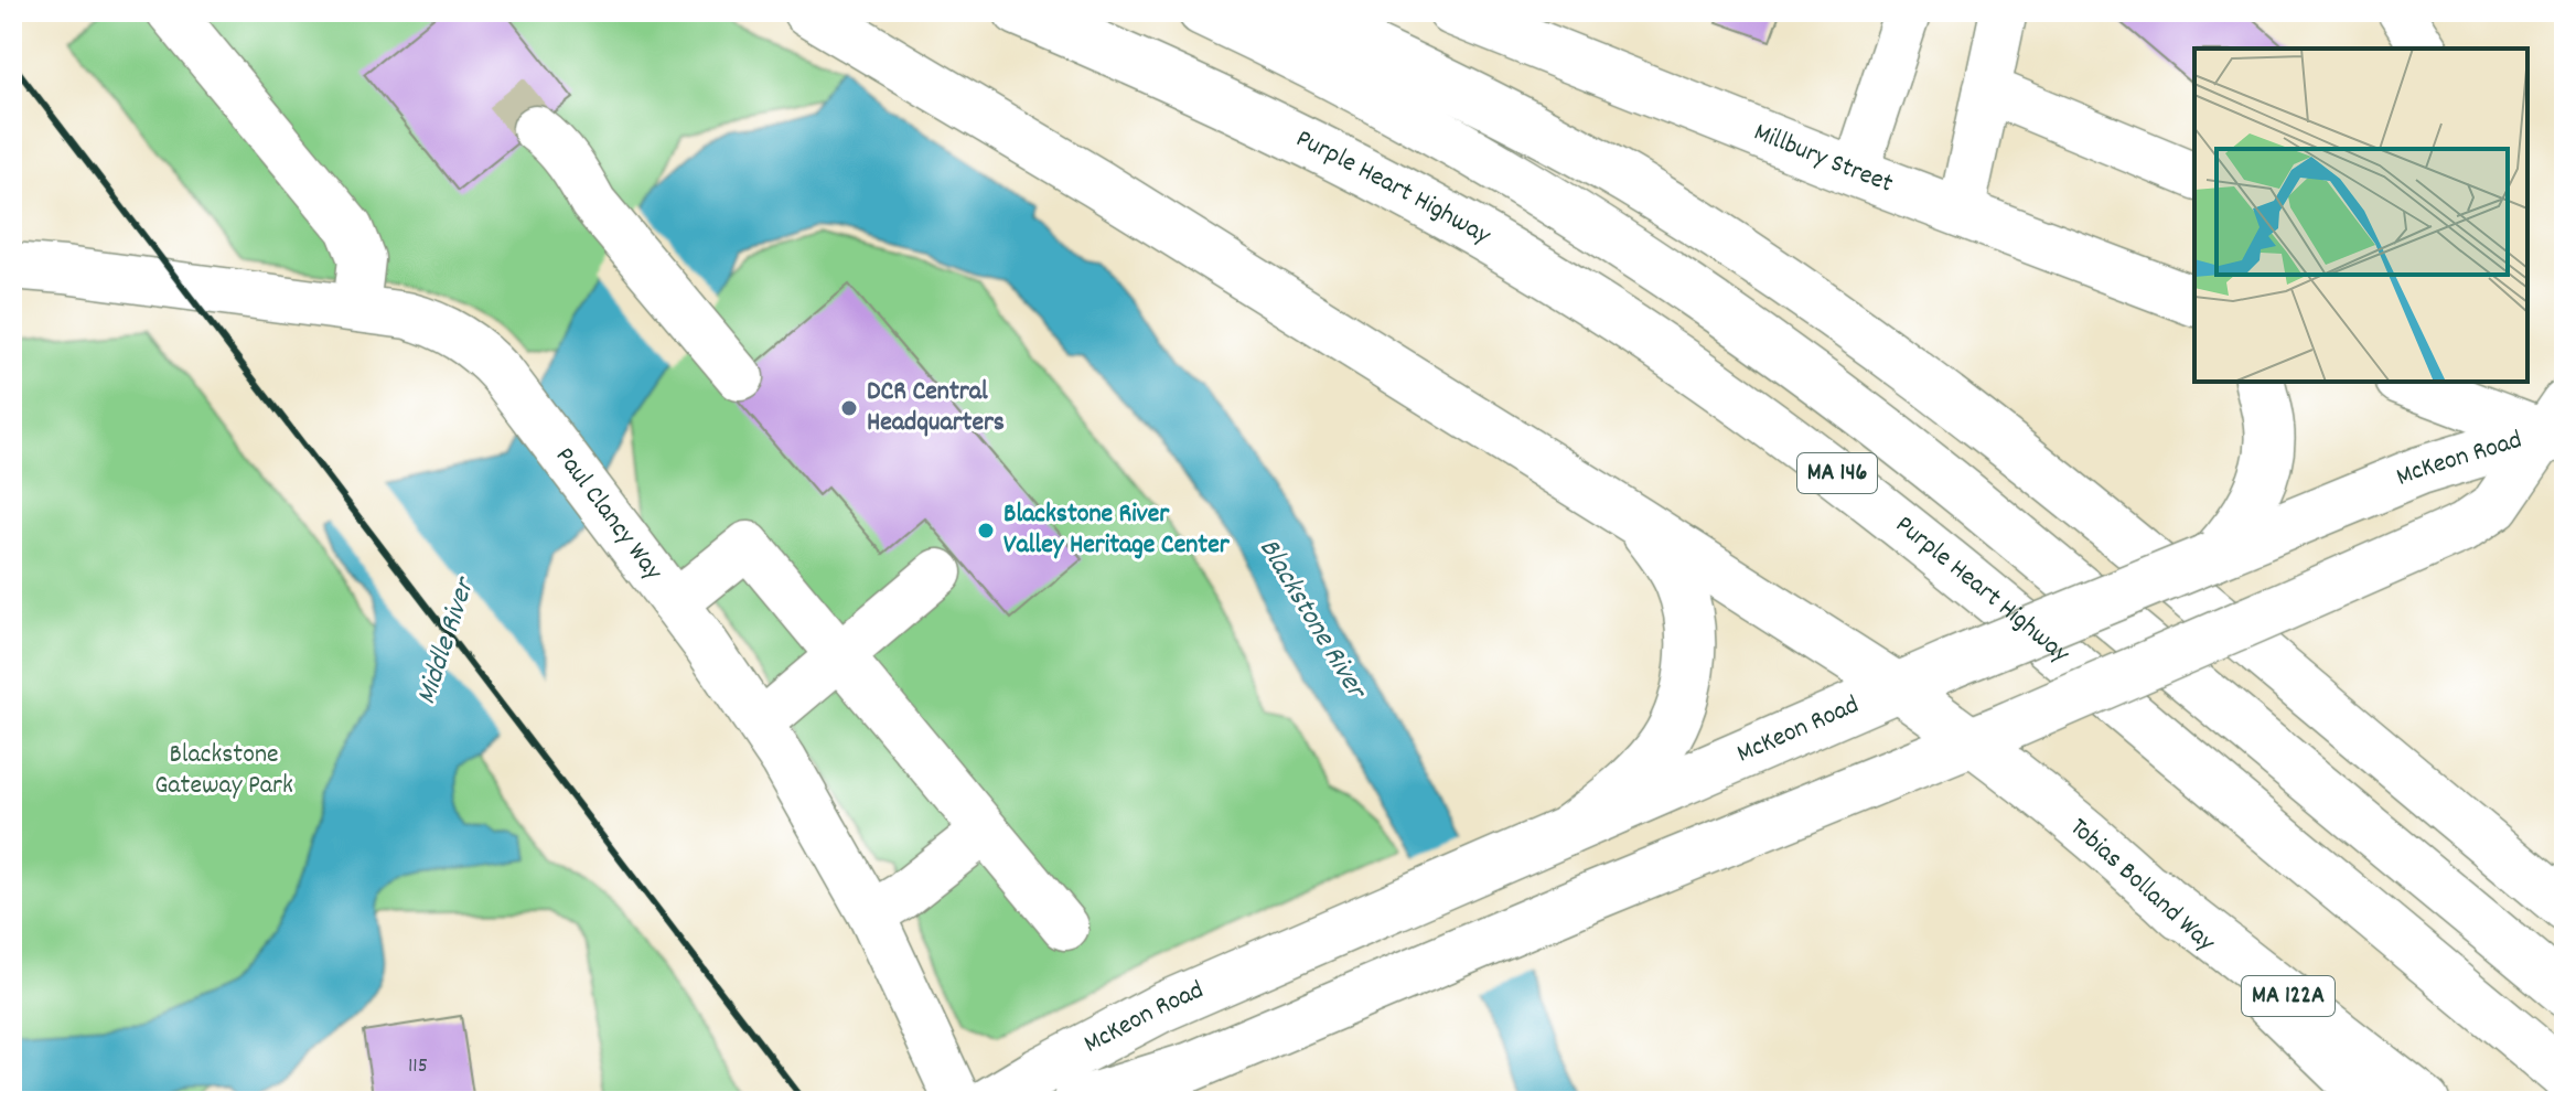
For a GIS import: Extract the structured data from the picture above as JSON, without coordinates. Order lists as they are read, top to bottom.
{
  "streets": {
    "main road": [
      "Millbury Street",
      "Purple Heart Highway",
      "McKeon Road",
      "MA 146",
      "MA 122A"
    ],
    "street": ["Paul Clancy Way", "Tobias Bolland Way"]
  },
  "crossings": [
    ["McKeon Road", "Tobias Bolland Way"],
    ["Tobias Bolland Way", "MA 122A"]
  ],
  "water": ["Blackstone River", "Middle River"],
  "parks": ["Blackstone Gateway Park"],
  "places": ["DCR Central Headquarters", "Blackstone River Valley Heritage Center"],
  "house_numbers": ["115"]
}
